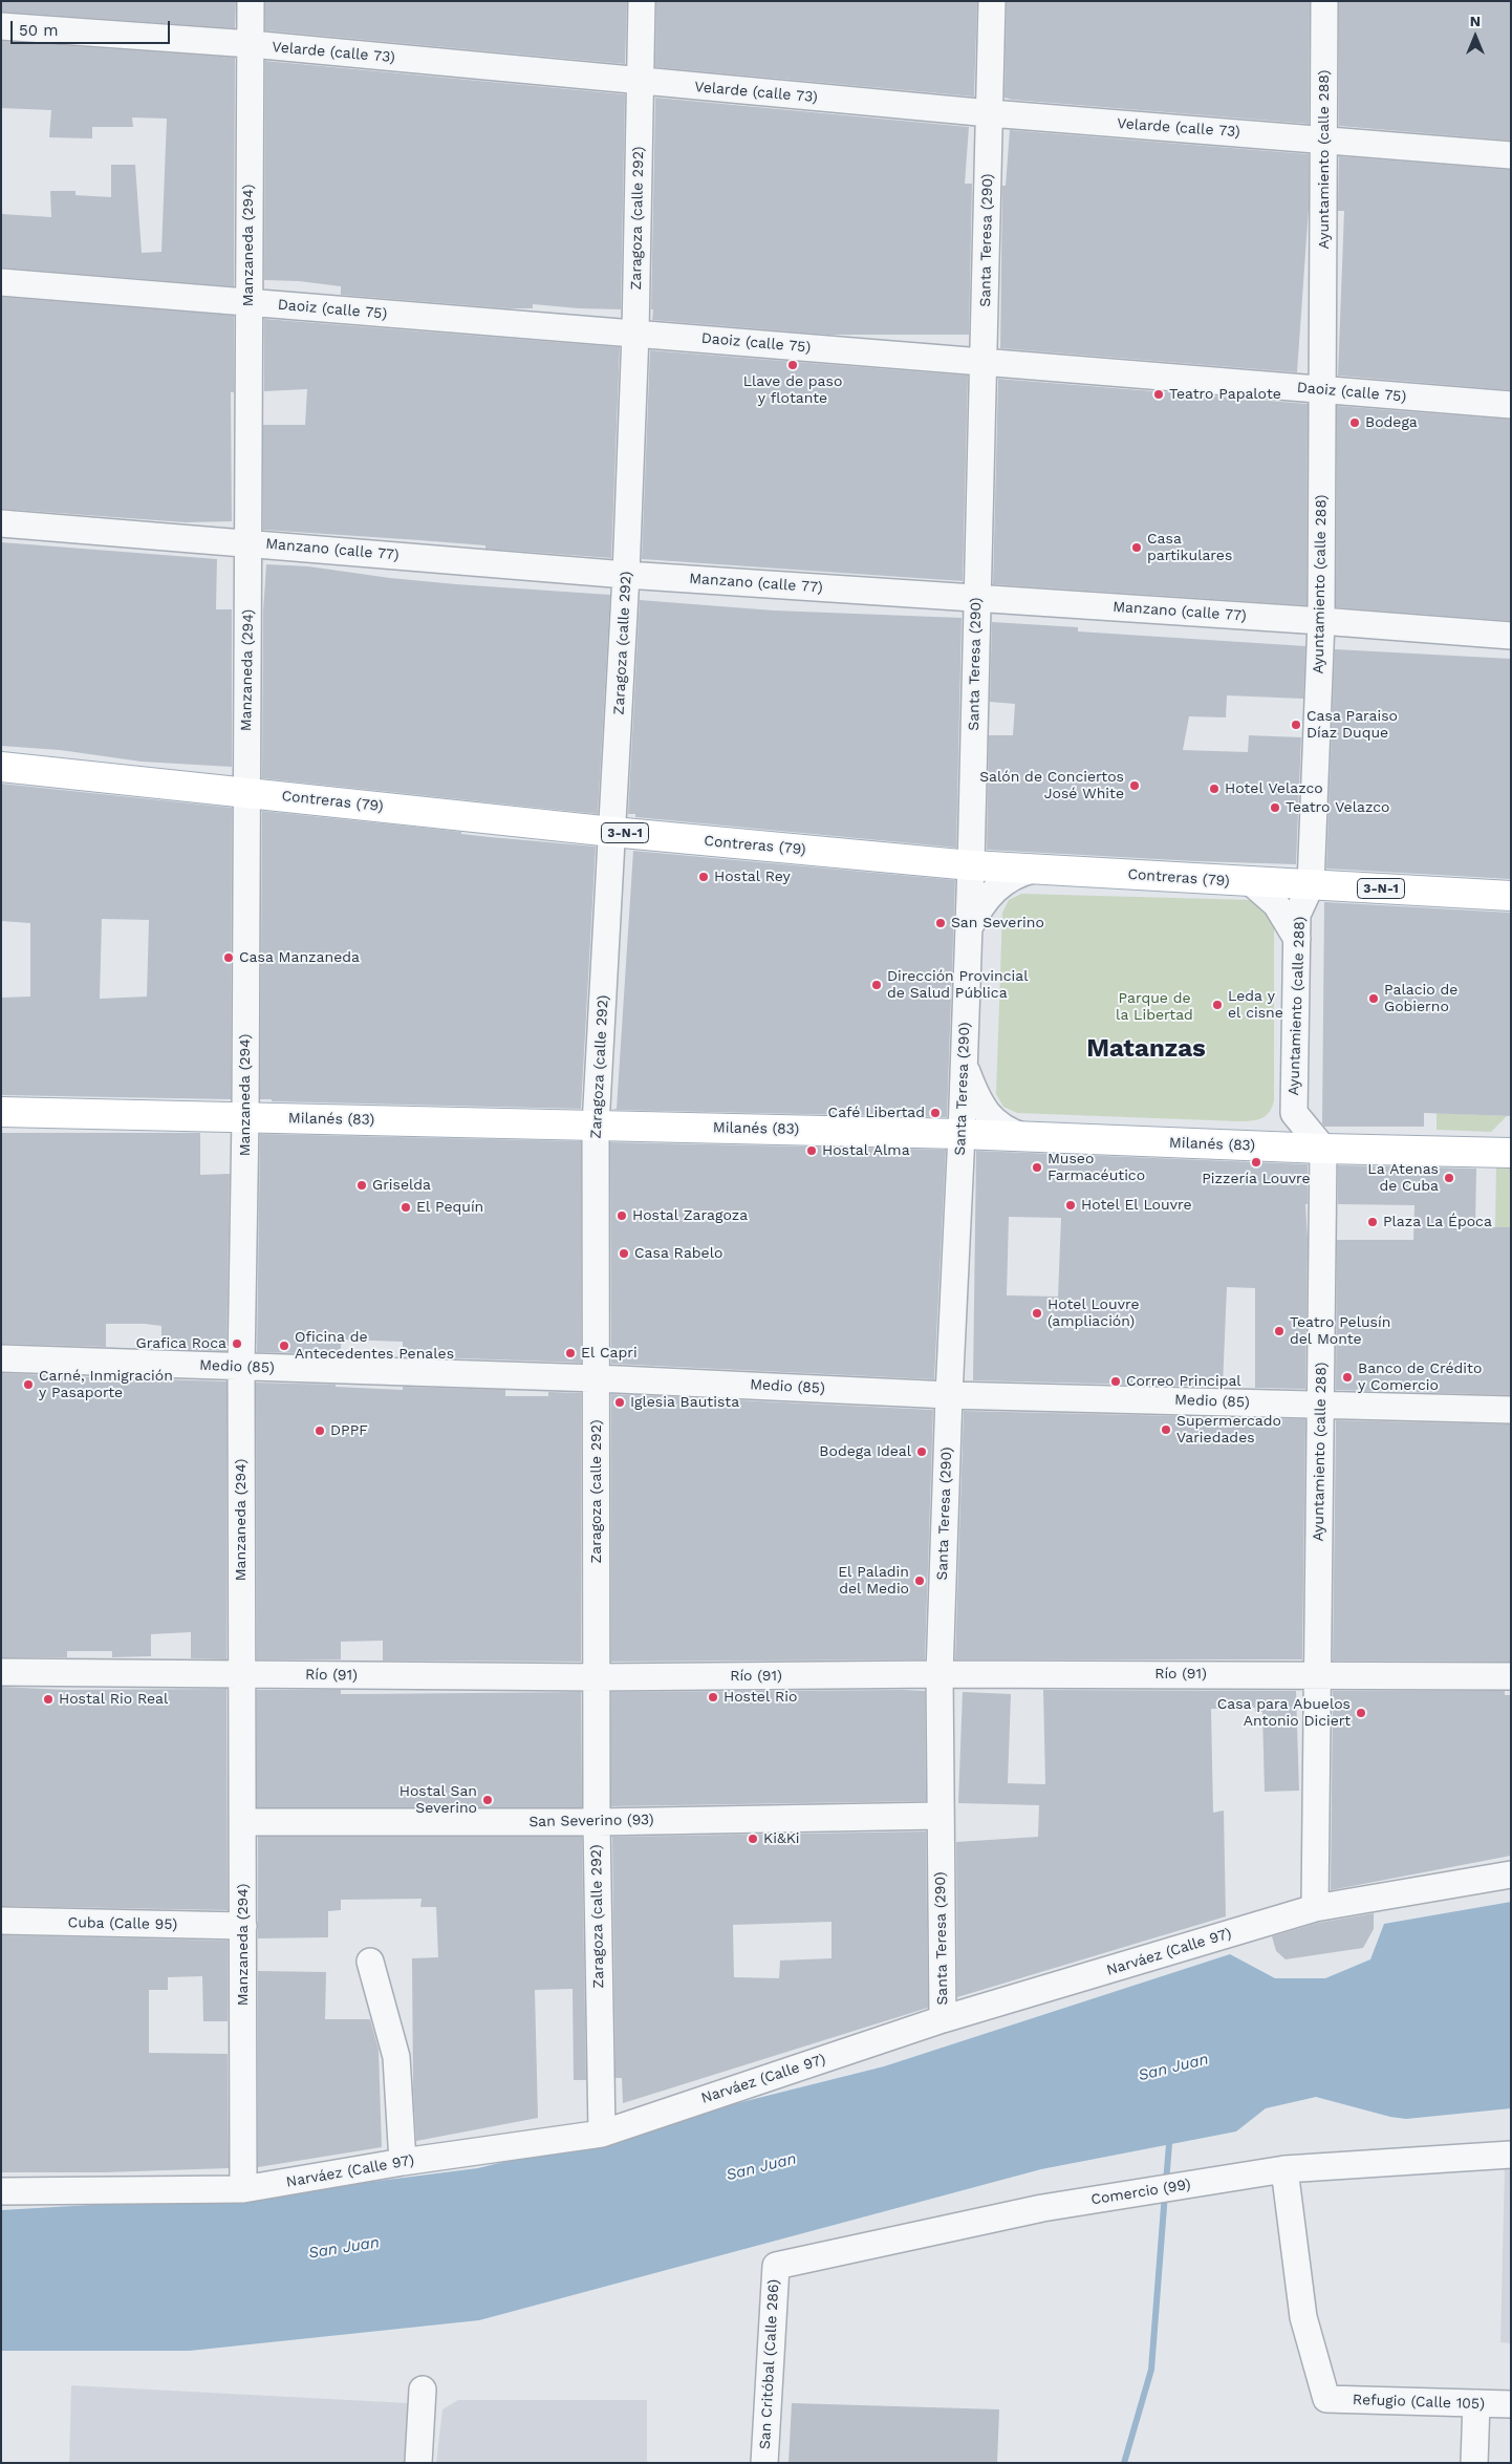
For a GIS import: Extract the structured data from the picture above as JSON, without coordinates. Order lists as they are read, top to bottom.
{
  "streets": {
    "main road": ["Contreras (79)", "3-N-1", "Milanés (83)"],
    "street": [
      "Velarde (calle 73)",
      "Ayuntamiento (calle 288)",
      "Zaragoza (calle 292)",
      "Santa Teresa (290)",
      "Manzaneda (294)",
      "Daoiz (calle 75)",
      "Manzano (calle 77)",
      "Medio (85)",
      "Río (91)",
      "San Severino (93)",
      "Cuba (Calle 95)",
      "Narváez (Calle 97)",
      "Comercio (99)",
      "San Critóbal (Calle 286)",
      "Refugio (Calle 105)"
    ]
  },
  "crossings": [
    ["Velarde (calle 73)", "Ayuntamiento (calle 288)"],
    ["Velarde (calle 73)", "Zaragoza (calle 292)"],
    ["Velarde (calle 73)", "Santa Teresa (290)"],
    ["Velarde (calle 73)", "Manzaneda (294)"],
    ["Ayuntamiento (calle 288)", "Daoiz (calle 75)"],
    ["Ayuntamiento (calle 288)", "Manzano (calle 77)"],
    ["Ayuntamiento (calle 288)", "Contreras (79)"],
    ["Ayuntamiento (calle 288)", "Milanés (83)"],
    ["Ayuntamiento (calle 288)", "Medio (85)"],
    ["Ayuntamiento (calle 288)", "Río (91)"],
    ["Ayuntamiento (calle 288)", "Narváez (Calle 97)"],
    ["Zaragoza (calle 292)", "Daoiz (calle 75)"],
    ["Zaragoza (calle 292)", "Manzano (calle 77)"],
    ["Zaragoza (calle 292)", "Contreras (79)"],
    ["Zaragoza (calle 292)", "Milanés (83)"],
    ["Zaragoza (calle 292)", "Medio (85)"],
    ["Zaragoza (calle 292)", "Río (91)"],
    ["Zaragoza (calle 292)", "San Severino (93)"],
    ["Zaragoza (calle 292)", "Narváez (Calle 97)"],
    ["Santa Teresa (290)", "Daoiz (calle 75)"],
    ["Santa Teresa (290)", "Manzano (calle 77)"],
    ["Santa Teresa (290)", "Contreras (79)"],
    ["Santa Teresa (290)", "Milanés (83)"],
    ["Santa Teresa (290)", "Medio (85)"],
    ["Santa Teresa (290)", "Río (91)"],
    ["Santa Teresa (290)", "San Severino (93)"],
    ["Santa Teresa (290)", "Narváez (Calle 97)"],
    ["Manzaneda (294)", "Daoiz (calle 75)"],
    ["Manzaneda (294)", "Manzano (calle 77)"],
    ["Manzaneda (294)", "Contreras (79)"],
    ["Manzaneda (294)", "Milanés (83)"],
    ["Manzaneda (294)", "Medio (85)"],
    ["Manzaneda (294)", "Río (91)"],
    ["Manzaneda (294)", "San Severino (93)"],
    ["Manzaneda (294)", "Cuba (Calle 95)"],
    ["Manzaneda (294)", "Narváez (Calle 97)"],
    ["Comercio (99)", "San Critóbal (Calle 286)"],
    ["Comercio (99)", "Refugio (Calle 105)"]
  ],
  "districts": ["Matanzas"],
  "water": ["San Juan"],
  "parks": ["Parque de la Libertad"],
  "places": [
    "Llave de paso y flotante",
    "Teatro Papalote",
    "Bodega",
    "Casa partikulares",
    "Casa Paraiso Díaz Duque",
    "Salón de Conciertos José White",
    "Hotel Velazco",
    "Teatro Velazco",
    "Hostal Rey",
    "San Severino",
    "Casa Manzaneda",
    "Dirección Provincial de Salud Pública",
    "Palacio de Gobierno",
    "Leda y el cisne",
    "Café Libertad",
    "Hostal Alma",
    "Pizzería Louvre",
    "Museo Farmacéutico",
    "La Atenas de Cuba",
    "Griselda",
    "Hotel El Louvre",
    "El Pequín",
    "Hostal Zaragoza",
    "Plaza La Época",
    "Casa Rabelo",
    "Hotel Louvre (ampliación)",
    "Teatro Pelusín del Monte",
    "Grafica Roca",
    "Oficina de Antecedentes Penales",
    "El Capri",
    "Banco de Crédito y Comercio",
    "Correo Principal",
    "Carné, Inmigración y Pasaporte",
    "Iglesia Bautista",
    "Supermercado Variedades",
    "DPPF",
    "Bodega Ideal",
    "El Paladin del Medio",
    "Hostel Rio",
    "Hostal Rio Real",
    "Casa para Abuelos Antonio Diciert",
    "Hostal San Severino",
    "Ki&Ki"
  ],
  "scale_bar": "50 m",
  "north": "top"
}
